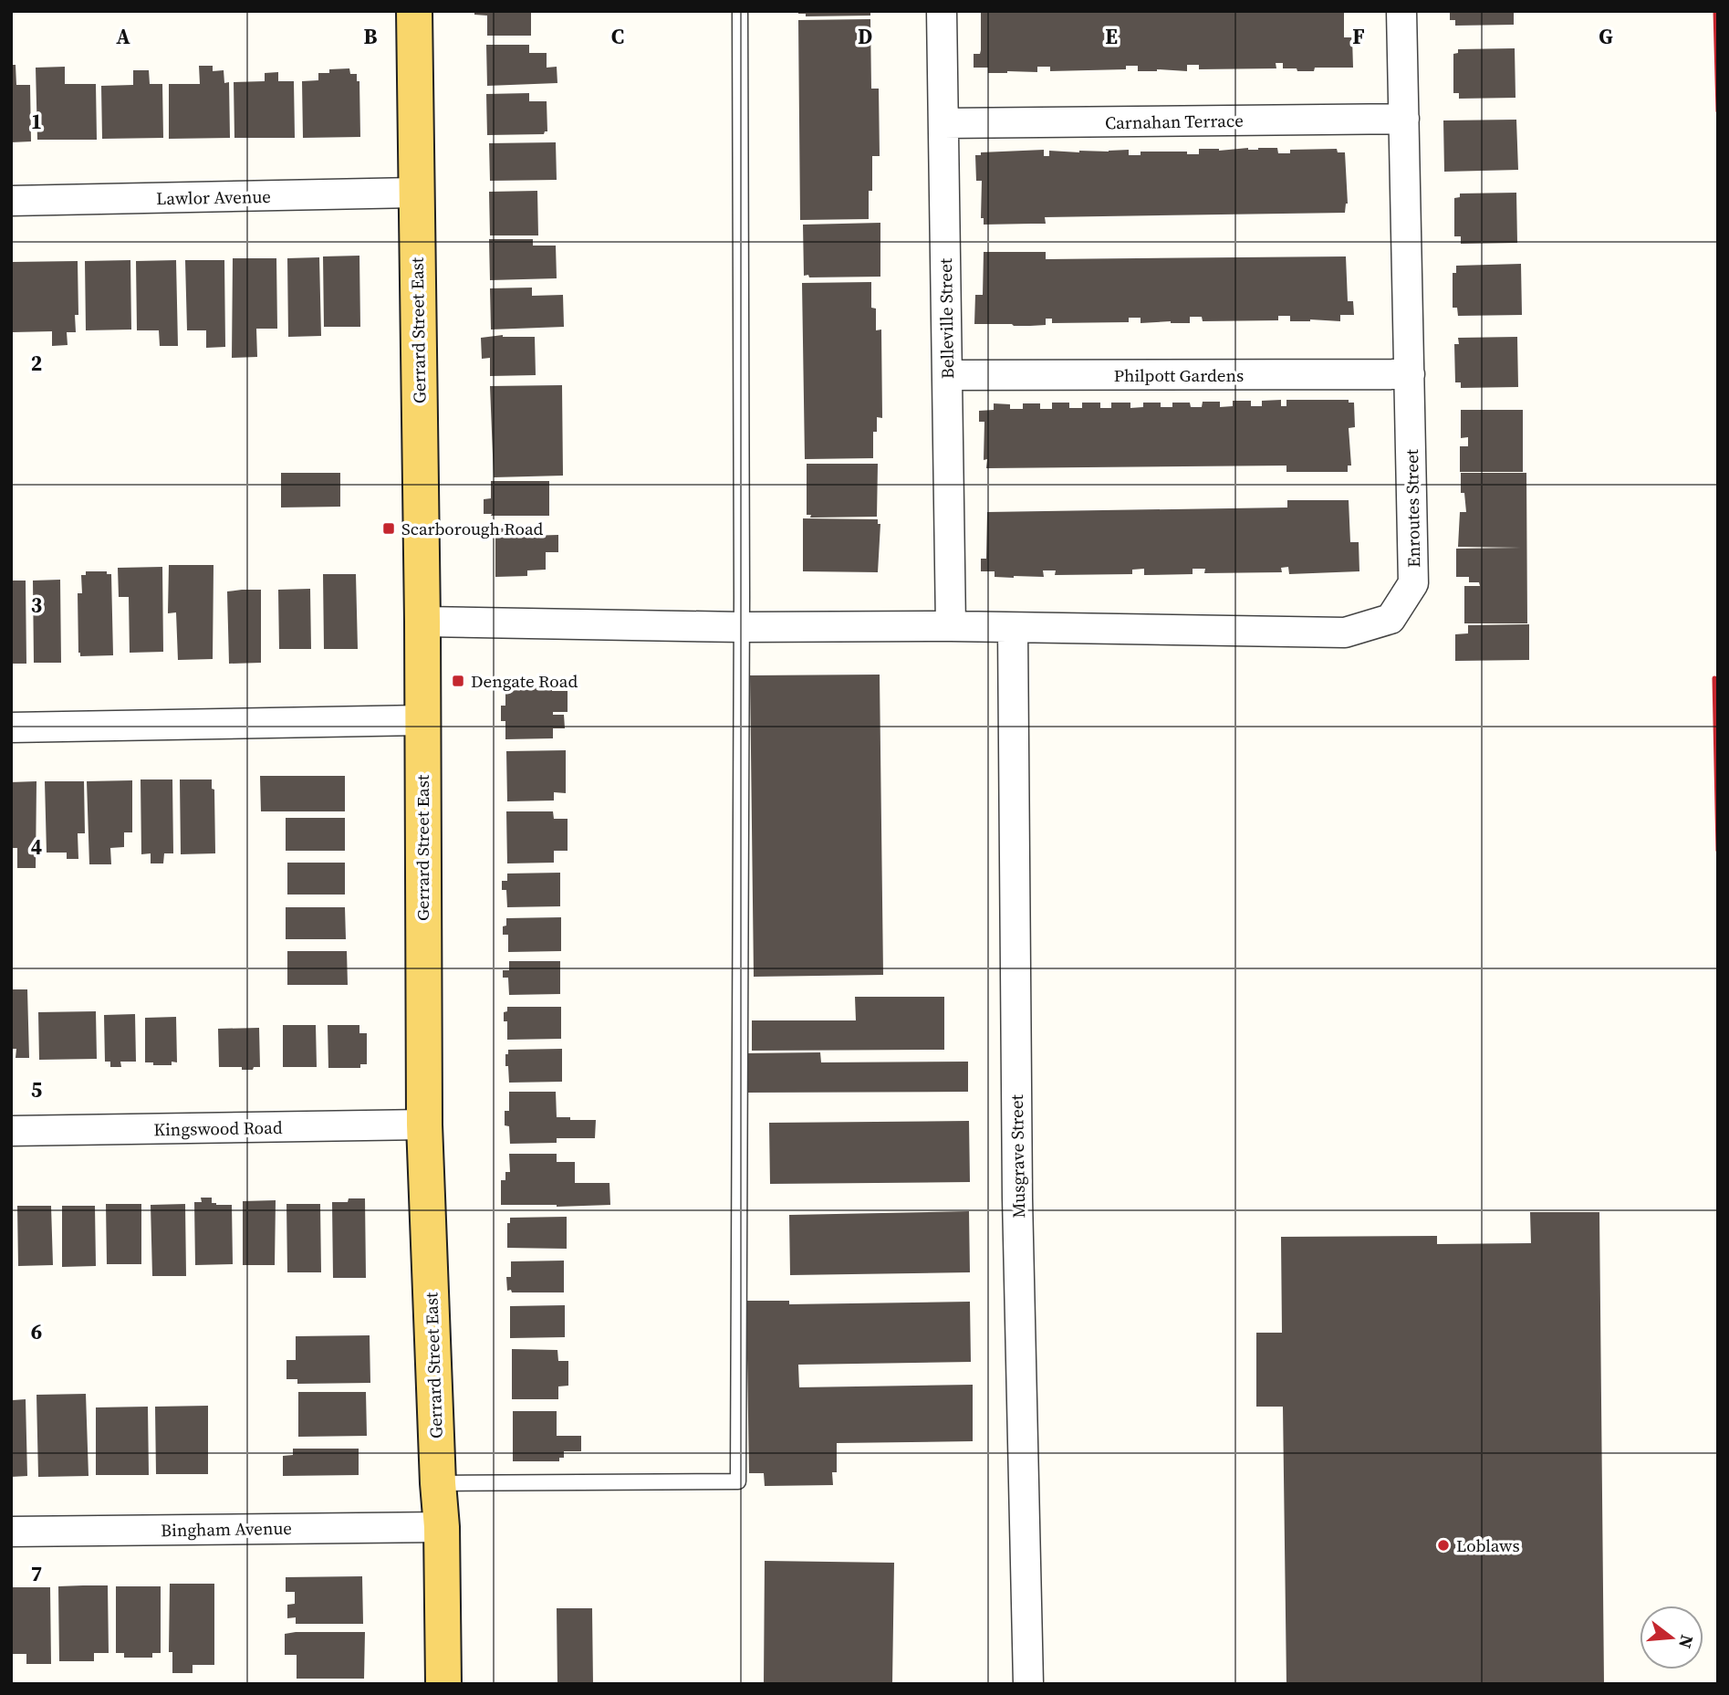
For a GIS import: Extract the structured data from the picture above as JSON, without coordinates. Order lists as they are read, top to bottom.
{
  "streets": {
    "main road": ["Gerrard Street East"],
    "street": [
      "Carnahan Terrace",
      "Lawlor Avenue",
      "Belleville Street",
      "Philpott Gardens",
      "Enroutes Street",
      "Kingswood Road",
      "Musgrave Street",
      "Bingham Avenue"
    ]
  },
  "crossings": [
    ["Carnahan Terrace", "Belleville Street"],
    ["Carnahan Terrace", "Enroutes Street"],
    ["Lawlor Avenue", "Gerrard Street East"],
    ["Belleville Street", "Philpott Gardens"],
    ["Gerrard Street East", "Kingswood Road"],
    ["Gerrard Street East", "Bingham Avenue"],
    ["Philpott Gardens", "Enroutes Street"],
    ["Enroutes Street", "Musgrave Street"]
  ],
  "places": {
    "transit": ["Scarborough Road", "Dengate Road"],
    "other": ["Loblaws"]
  },
  "north": "right",
  "grid": {
    "columns": [
      "A",
      "B",
      "C",
      "D",
      "E",
      "F",
      "G"
    ],
    "rows": [
      "1",
      "2",
      "3",
      "4",
      "5",
      "6",
      "7"
    ]
  }
}
